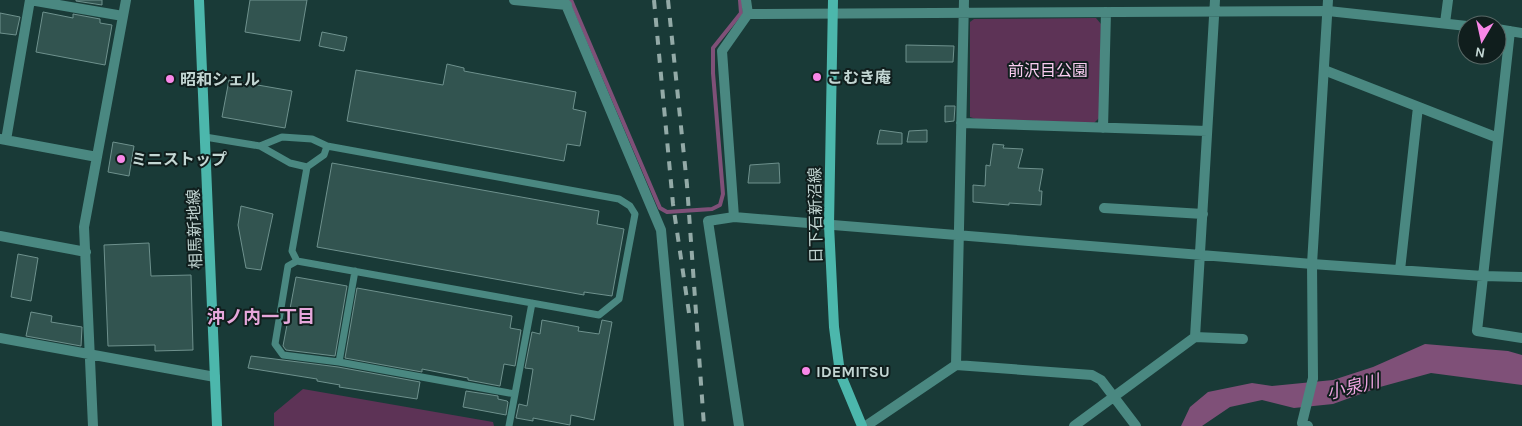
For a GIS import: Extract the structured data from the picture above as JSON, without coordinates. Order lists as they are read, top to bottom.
{
  "streets": {
    "main road": ["日下石新沼線", "相馬新地線"]
  },
  "districts": ["沖ノ内一丁目"],
  "water": ["小泉川"],
  "parks": ["前沢目公園"],
  "places": [
    "こむき庵",
    "昭和シェル",
    "ミニストップ",
    "IDEMITSU"
  ],
  "north": "bottom"
}
